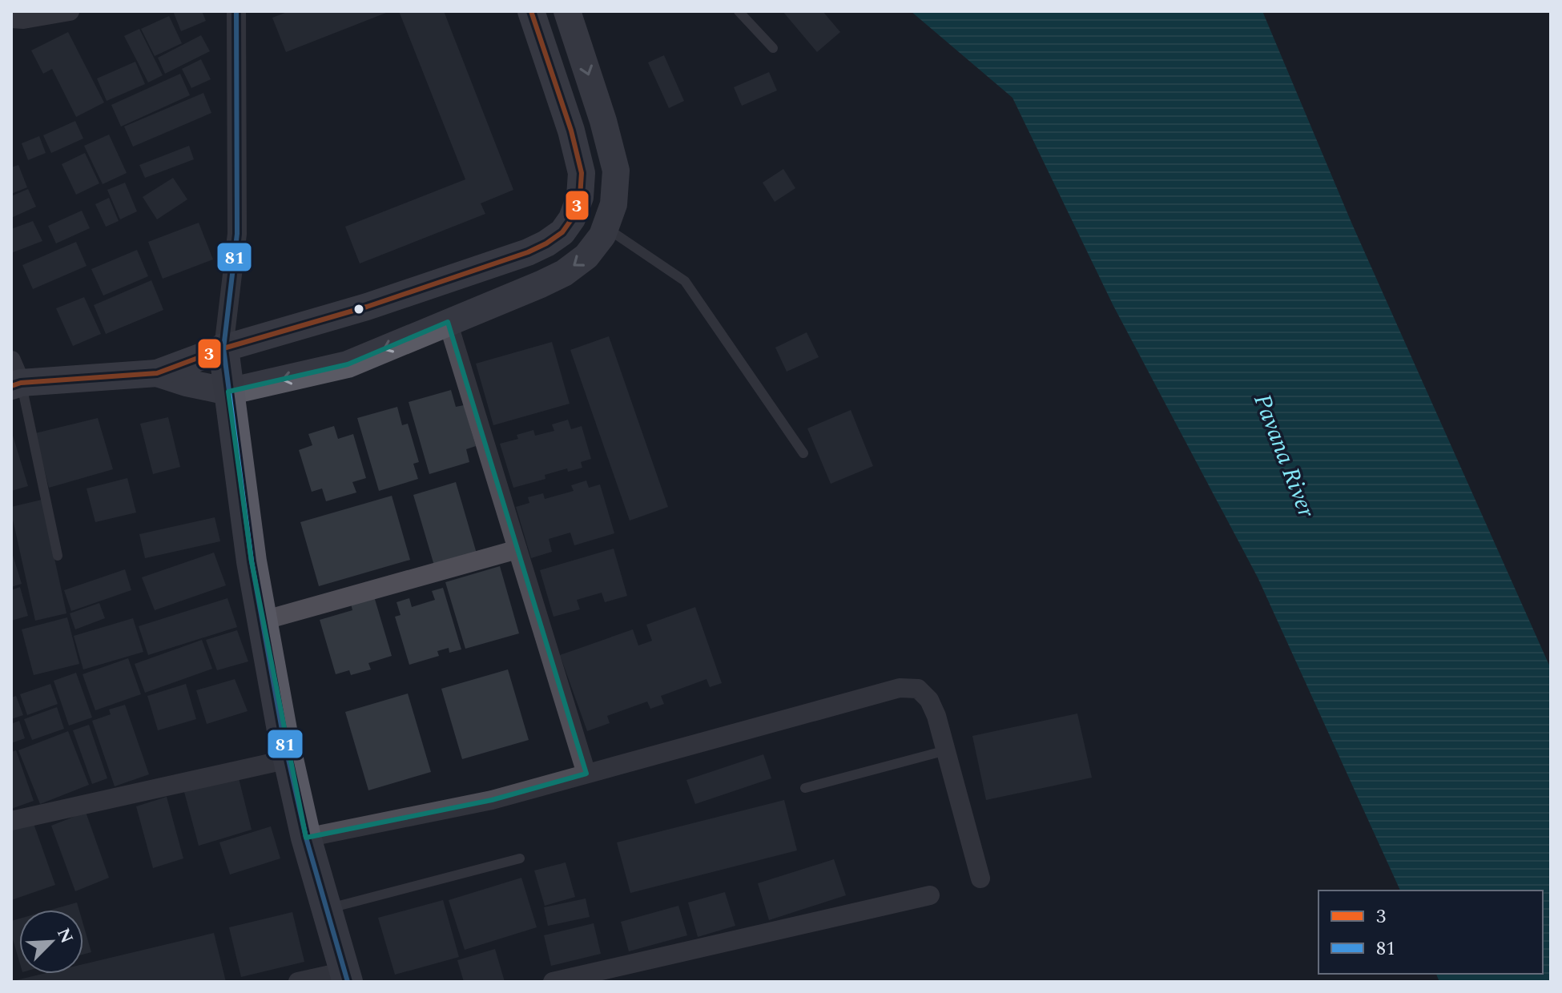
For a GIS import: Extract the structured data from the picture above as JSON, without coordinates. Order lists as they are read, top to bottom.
{
  "water": ["Pavana River"],
  "lines": ["transit line 3", "transit line 81"],
  "legend": ["3", "81"],
  "north": "top right"
}
